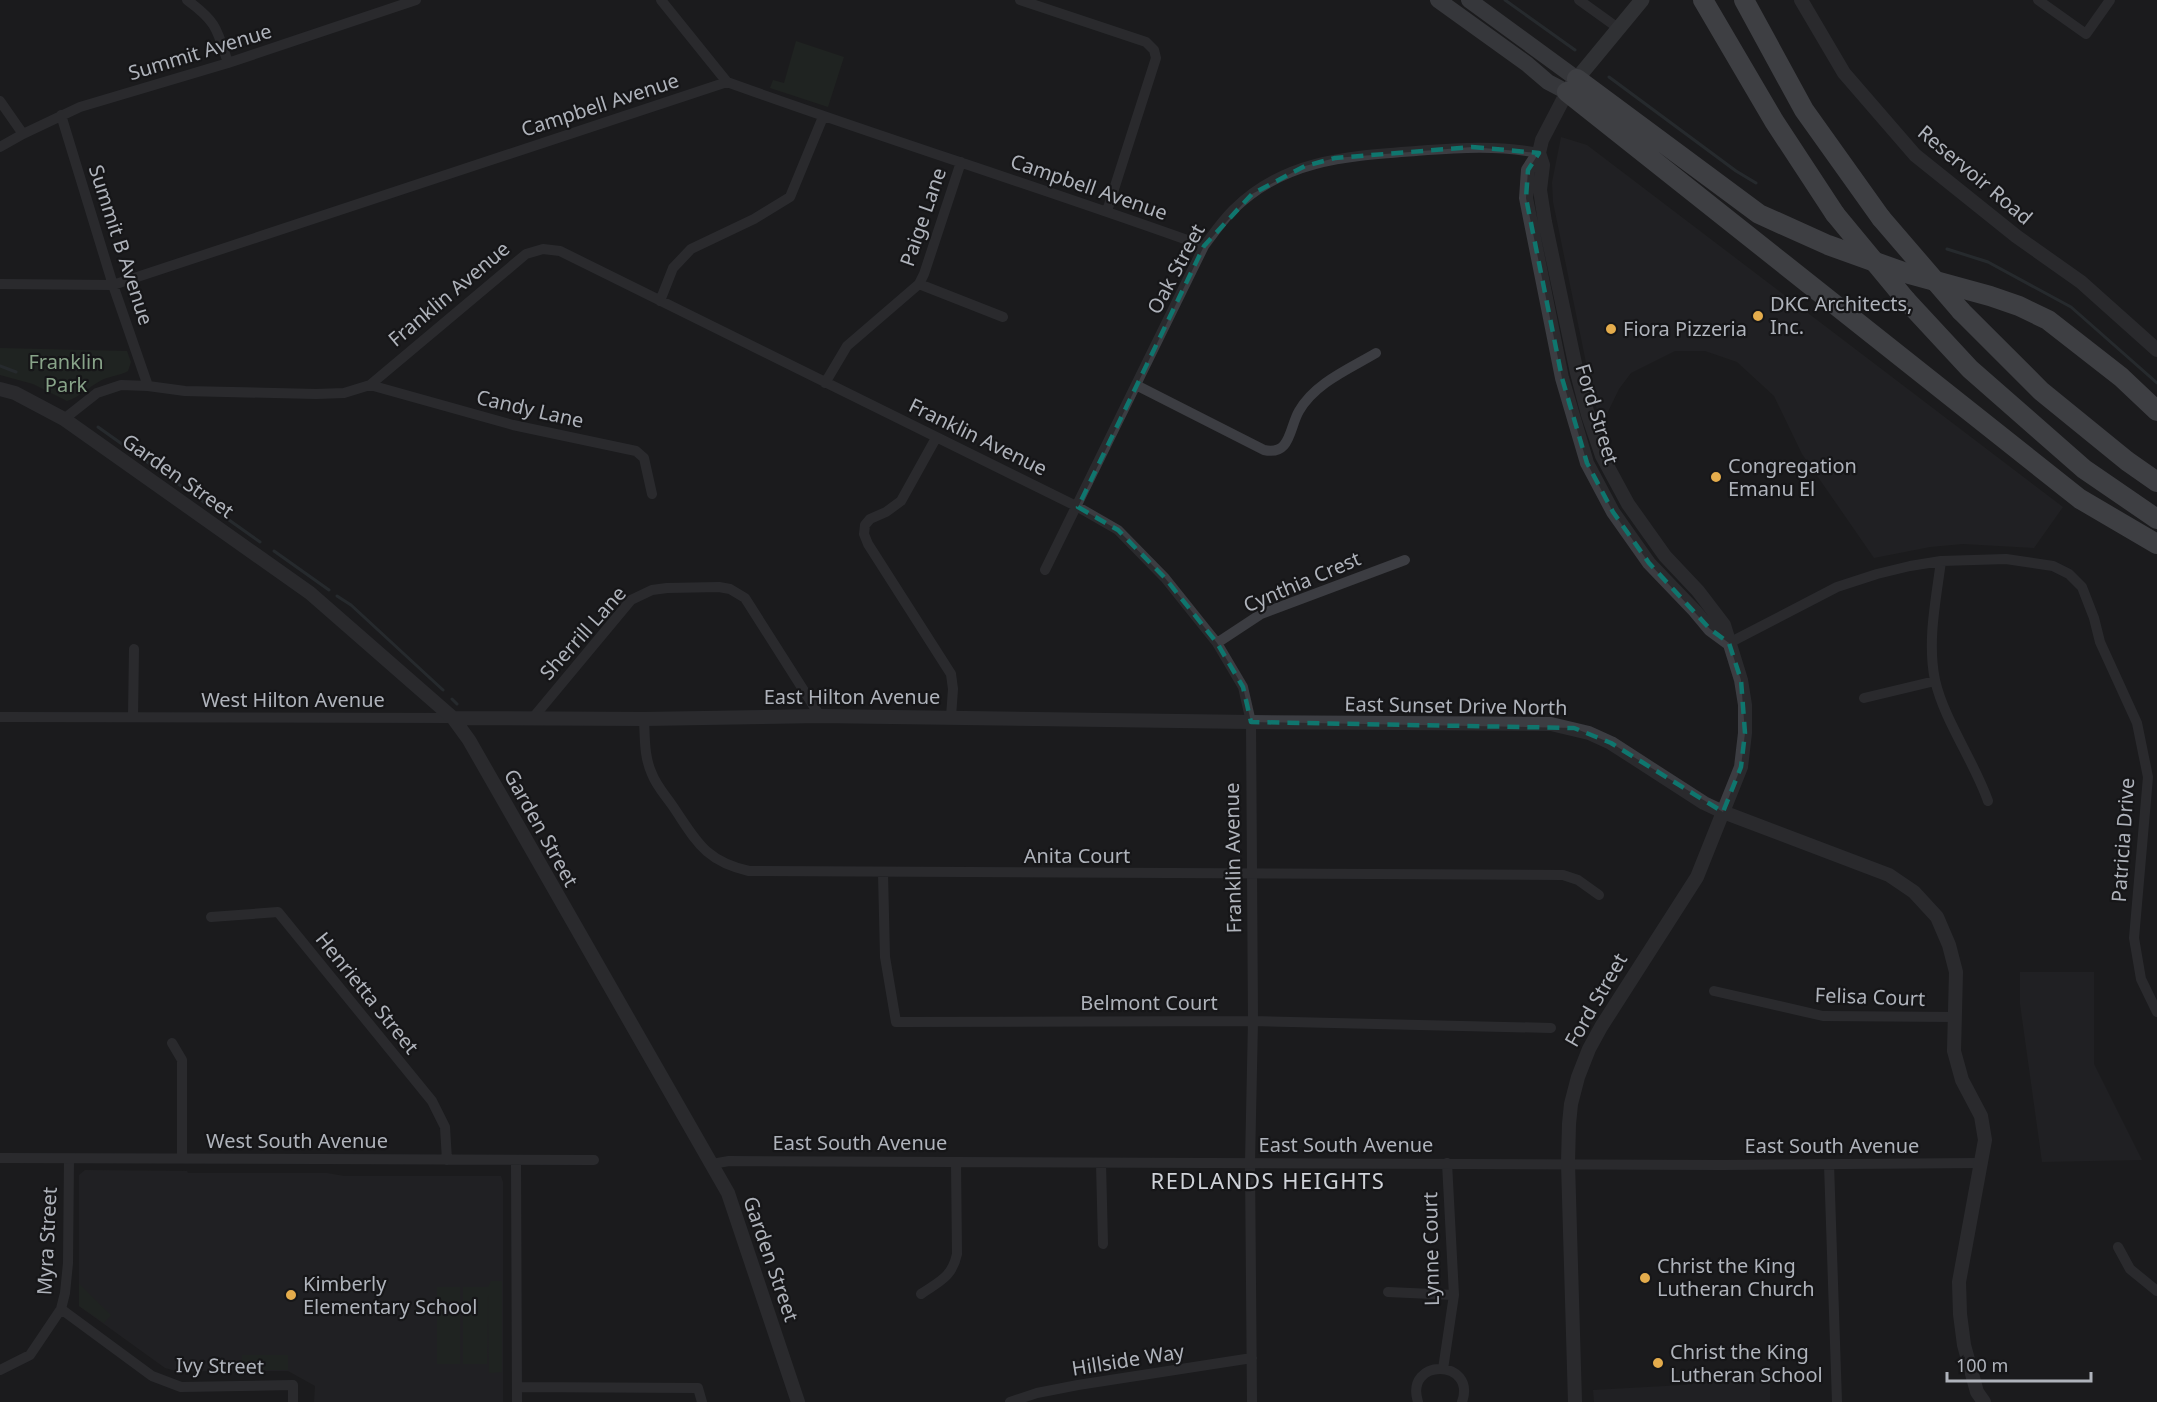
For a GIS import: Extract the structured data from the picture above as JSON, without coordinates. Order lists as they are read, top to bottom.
{
  "streets": {
    "main road": ["Ford Street"],
    "street": [
      "Summit Avenue",
      "Campbell Avenue",
      "Reservoir Road",
      "Paige Lane",
      "Summit B Avenue",
      "Oak Street",
      "Franklin Avenue",
      "Candy Lane",
      "Garden Street",
      "Cynthia Crest",
      "Sherrill Lane",
      "East Hilton Avenue",
      "West Hilton Avenue",
      "East Sunset Drive North",
      "Patricia Drive",
      "Anita Court",
      "Henrietta Street",
      "Felisa Court",
      "Belmont Court",
      "West South Avenue",
      "East South Avenue",
      "Myra Street",
      "Lynne Court",
      "Hillside Way",
      "Ivy Street"
    ]
  },
  "crossings": [
    ["Summit Avenue", "Summit B Avenue"],
    ["Campbell Avenue", "Paige Lane"],
    ["Campbell Avenue", "Summit B Avenue"],
    ["Campbell Avenue", "Oak Street"],
    ["Paige Lane", "Franklin Avenue"],
    ["Summit B Avenue", "Franklin Avenue"],
    ["Oak Street", "Franklin Avenue"],
    ["Oak Street", "Ford Street"],
    ["Franklin Avenue", "Candy Lane"],
    ["Franklin Avenue", "Garden Street"],
    ["Franklin Avenue", "Cynthia Crest"],
    ["Franklin Avenue", "East Hilton Avenue"],
    ["Franklin Avenue", "East Sunset Drive North"],
    ["Franklin Avenue", "Anita Court"],
    ["Franklin Avenue", "Belmont Court"],
    ["Franklin Avenue", "East South Avenue"],
    ["Franklin Avenue", "Hillside Way"],
    ["Ford Street", "East Sunset Drive North"],
    ["Ford Street", "Patricia Drive"],
    ["Ford Street", "East South Avenue"],
    ["Garden Street", "East Hilton Avenue"],
    ["Garden Street", "West Hilton Avenue"],
    ["Garden Street", "East South Avenue"],
    ["Sherrill Lane", "East Hilton Avenue"],
    ["East Hilton Avenue", "West Hilton Avenue"],
    ["East Hilton Avenue", "East Sunset Drive North"],
    ["East Hilton Avenue", "Anita Court"],
    ["East Sunset Drive North", "Felisa Court"],
    ["East Sunset Drive North", "East South Avenue"],
    ["Anita Court", "Belmont Court"],
    ["Henrietta Street", "West South Avenue"],
    ["West South Avenue", "Myra Street"],
    ["East South Avenue", "Lynne Court"],
    ["Myra Street", "Ivy Street"]
  ],
  "districts": ["REDLANDS HEIGHTS"],
  "parks": ["Franklin Park"],
  "places": [
    "DKC Architects, Inc.",
    "Fiora Pizzeria",
    "Congregation Emanu El",
    "Christ the King Lutheran Church",
    "Kimberly Elementary School",
    "Christ the King Lutheran School"
  ],
  "scale_bar": "100 m"
}
